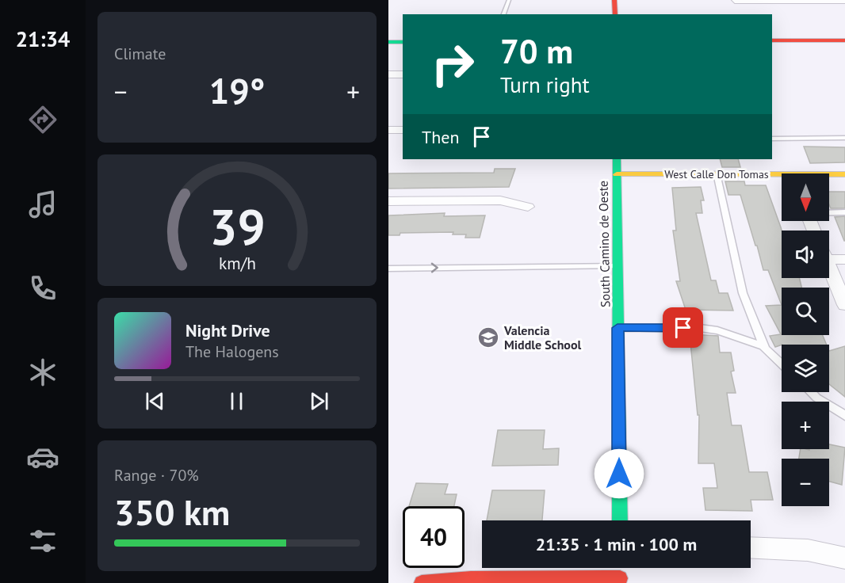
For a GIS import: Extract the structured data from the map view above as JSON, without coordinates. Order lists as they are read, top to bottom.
{
  "streets": {
    "street": ["West Calle Don Tomas", "South Camino de Oeste"]
  },
  "crossings": [
    ["West Calle Don Tomas", "South Camino de Oeste"]
  ],
  "places": {
    "school or university": ["Valencia Middle School"]
  },
  "north": "bottom",
  "page": {
    "tabs": "21:34",
    "tile": [
      "Climate",
      ["Range · 70%", "350 km"]
    ],
    "turn": ["70 m", "Turn right"],
    "heat": ["−", "19°", "+"],
    "then": "Then",
    "map_buttons": ["+", "−"],
    "song": ["Night Drive", "The Halogens"],
    "limit": "40",
    "trip": "21:35 · 1 min · 100 m",
    "gauge": ["39", "km/h"]
  }
}
